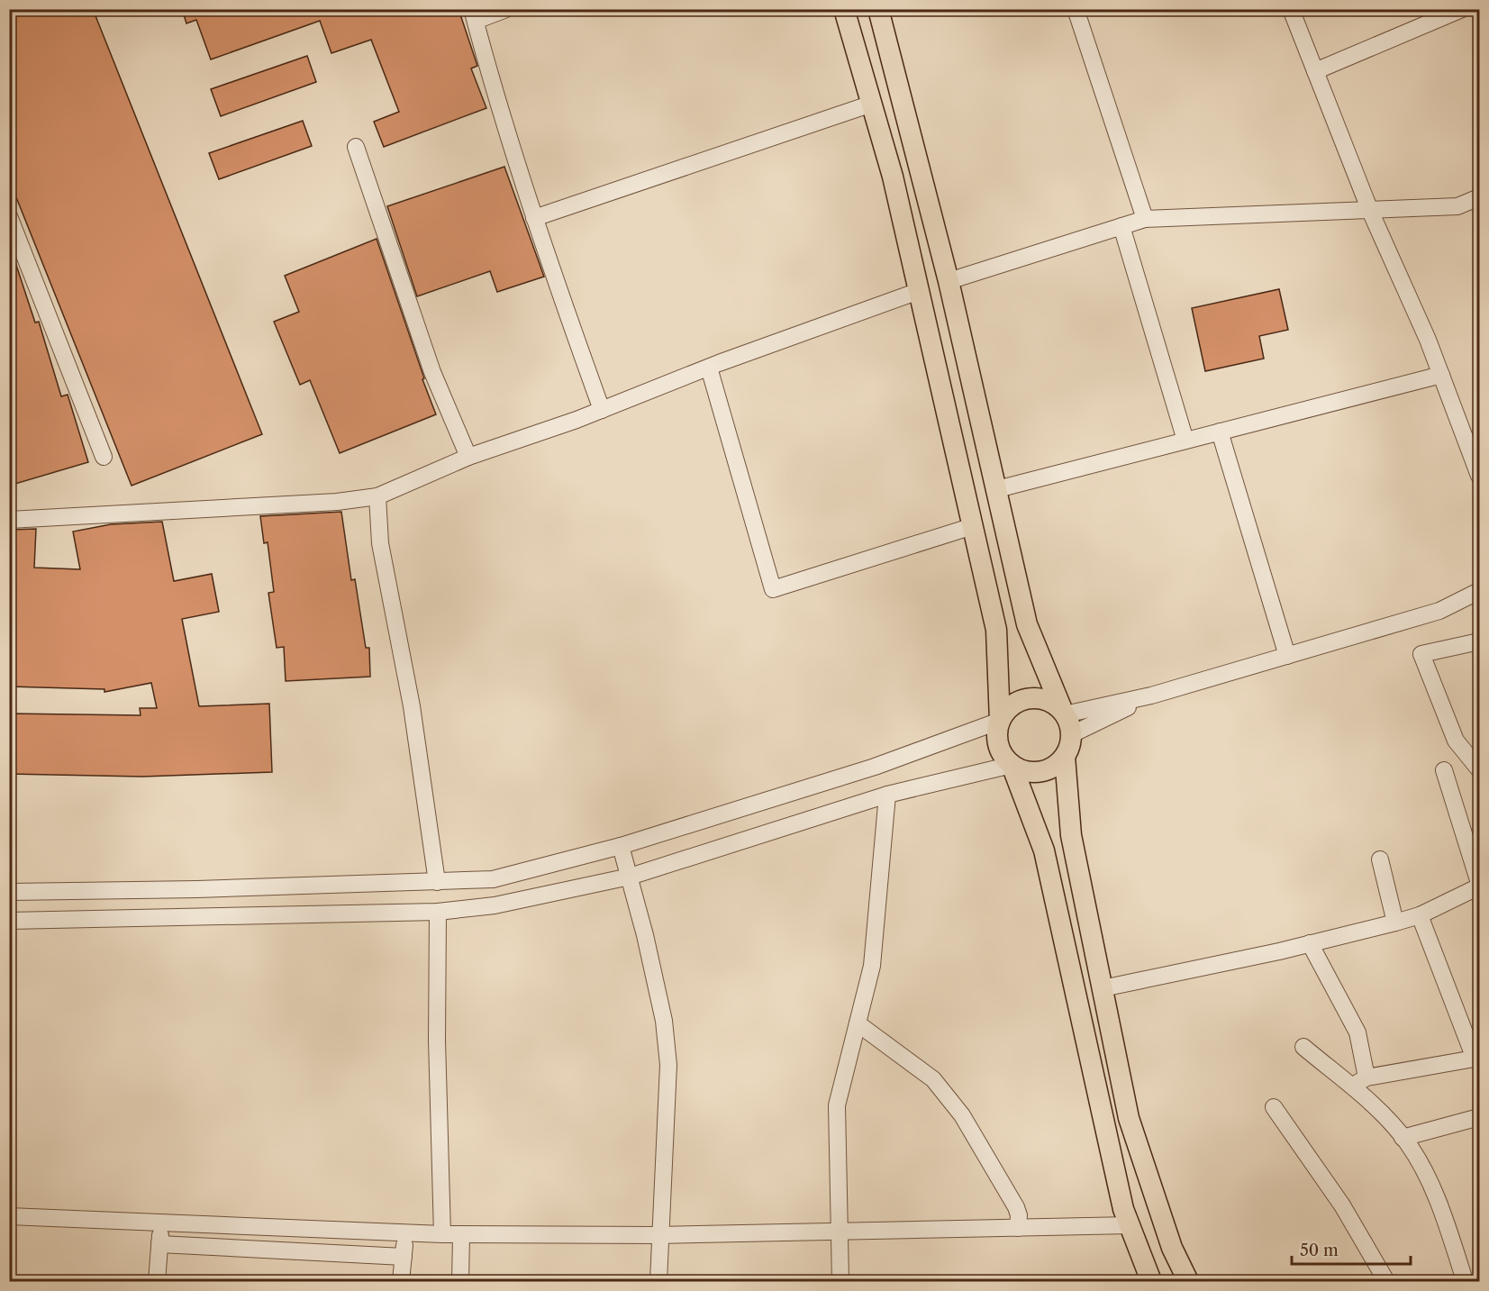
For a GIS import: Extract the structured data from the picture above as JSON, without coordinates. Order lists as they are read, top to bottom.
{
  "scale_bar": "50 m"
}
